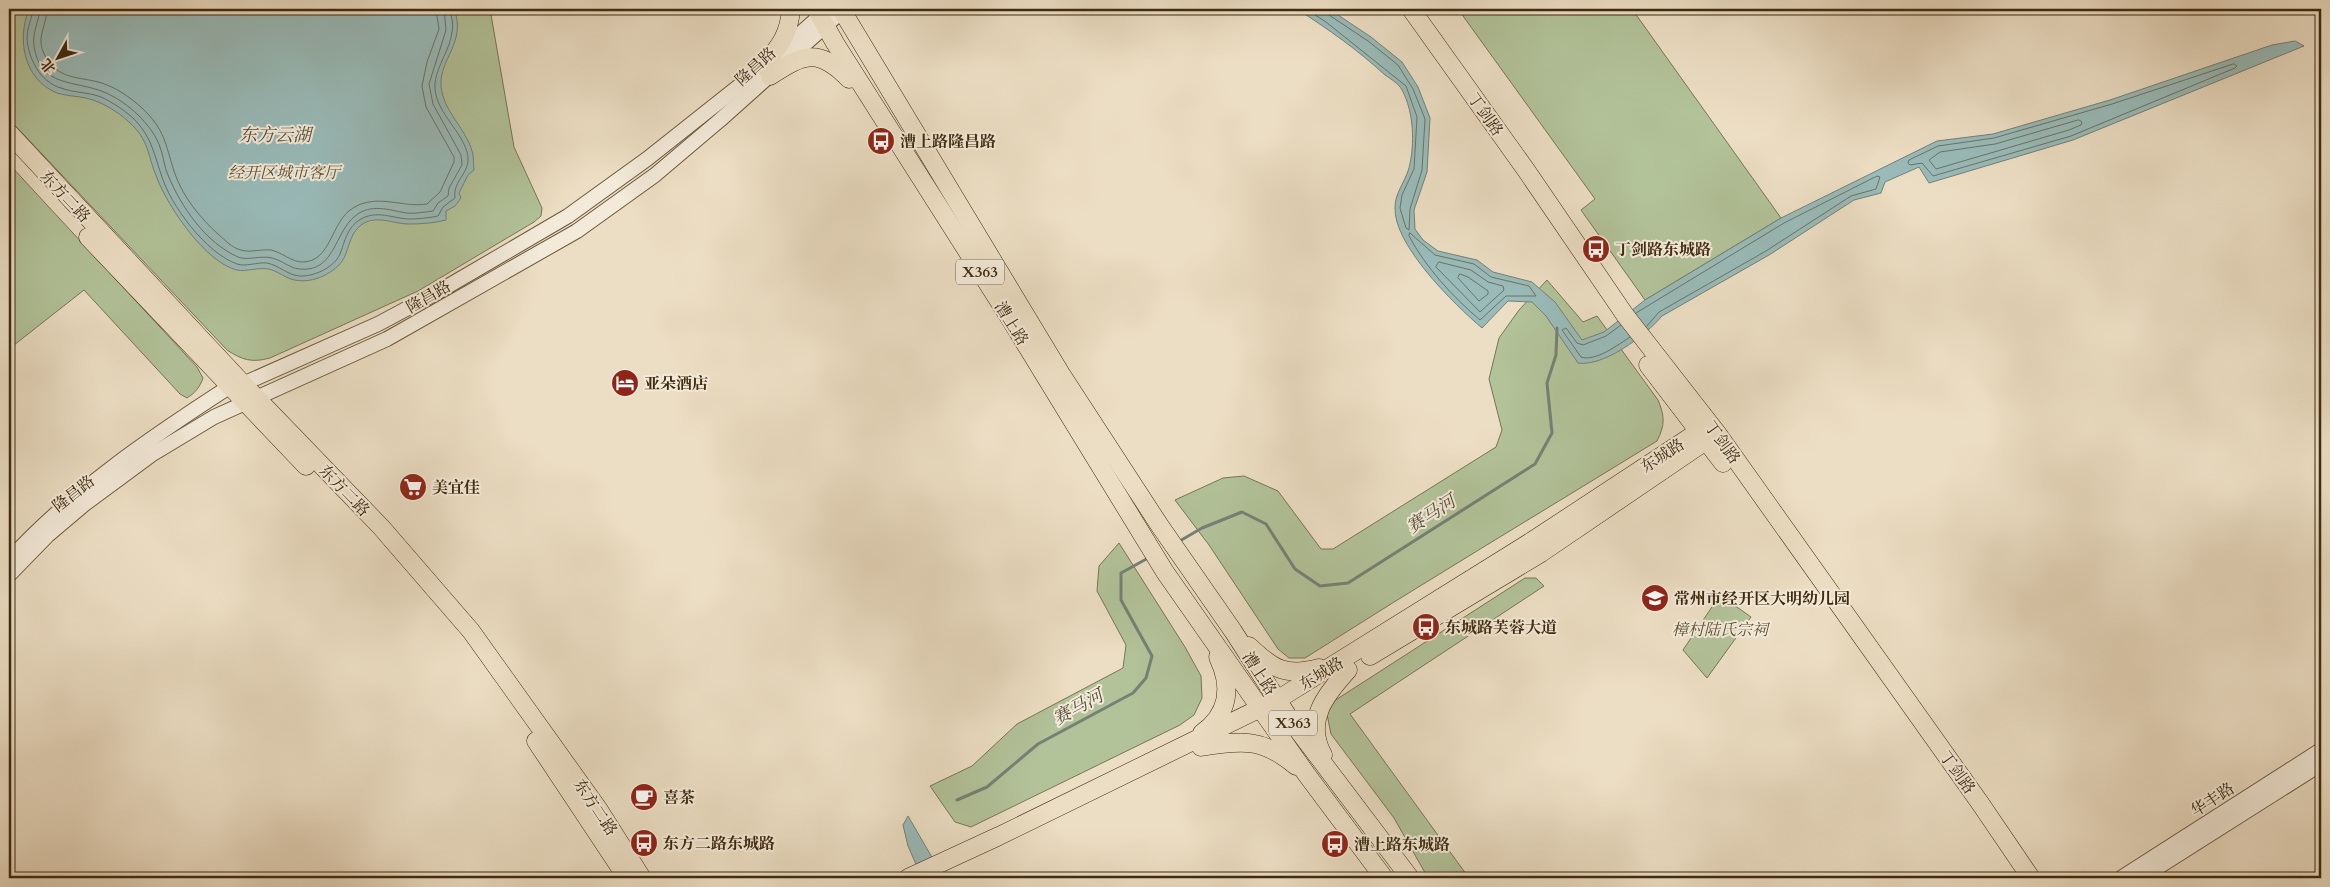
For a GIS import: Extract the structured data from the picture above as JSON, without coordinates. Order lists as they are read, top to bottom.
{
  "streets": {
    "main road": [
      "丁剑路",
      "东方二路",
      "X363",
      "漕上路",
      "东城路"
    ],
    "street": ["隆昌路", "华丰路"]
  },
  "crossings": [
    ["隆昌路", "东方二路"],
    ["隆昌路", "漕上路"],
    ["丁剑路", "东城路"],
    ["漕上路", "东城路"]
  ],
  "water": ["东方云湖", "赛马河"],
  "parks": ["经开区城市客厅", "樟村陆氏宗祠"],
  "places": {
    "bus stop": [
      "漕上路隆昌路",
      "丁剑路东城路",
      "东城路芙蓉大道",
      "东方二路东城路",
      "漕上路东城路"
    ],
    "hotel": ["亚朵酒店"],
    "supermarket": ["美宜佳"],
    "school or university": ["常州市经开区大明幼儿园"],
    "cafe": ["喜茶"]
  },
  "north": "bottom left"
}
